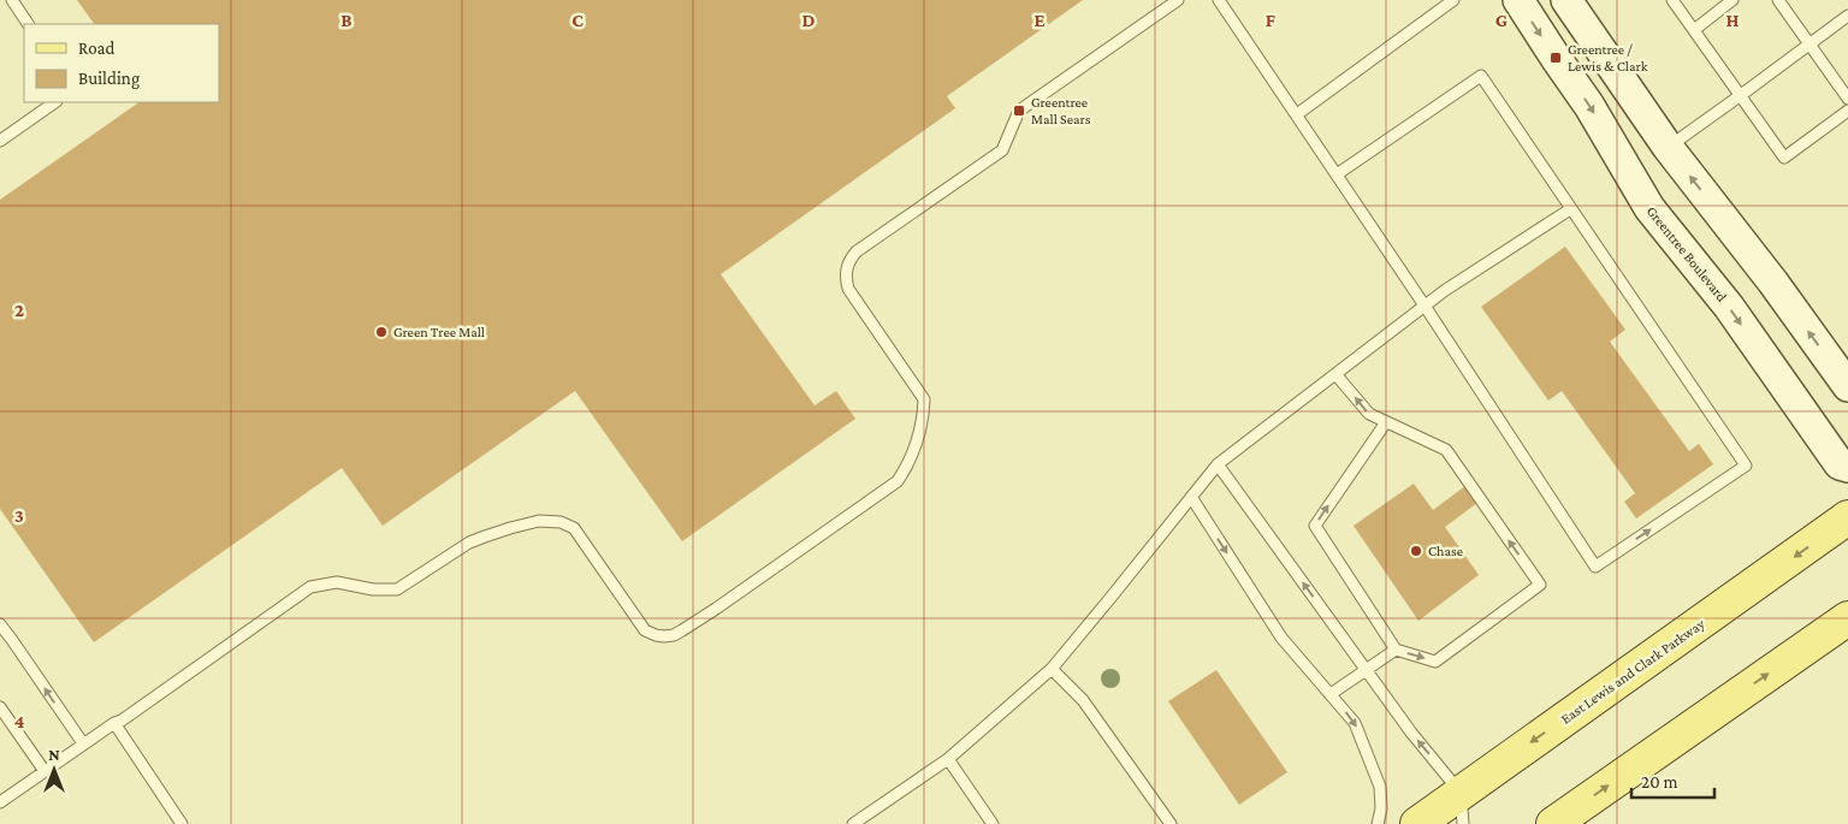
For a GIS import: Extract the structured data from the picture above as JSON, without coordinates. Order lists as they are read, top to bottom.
{
  "streets": {
    "main road": ["Greentree Boulevard", "East Lewis and Clark Parkway"]
  },
  "places": {
    "transit": ["Greentree / Lewis & Clark", "Greentree Mall Sears"],
    "other": ["Green Tree Mall", "Chase"]
  },
  "legend": ["Road", "Building"],
  "scale_bar": "20 m",
  "north": "top",
  "grid": {
    "columns": [
      "B",
      "C",
      "D",
      "E",
      "F",
      "G",
      "H"
    ],
    "rows": ["2", "3", "4"]
  }
}
